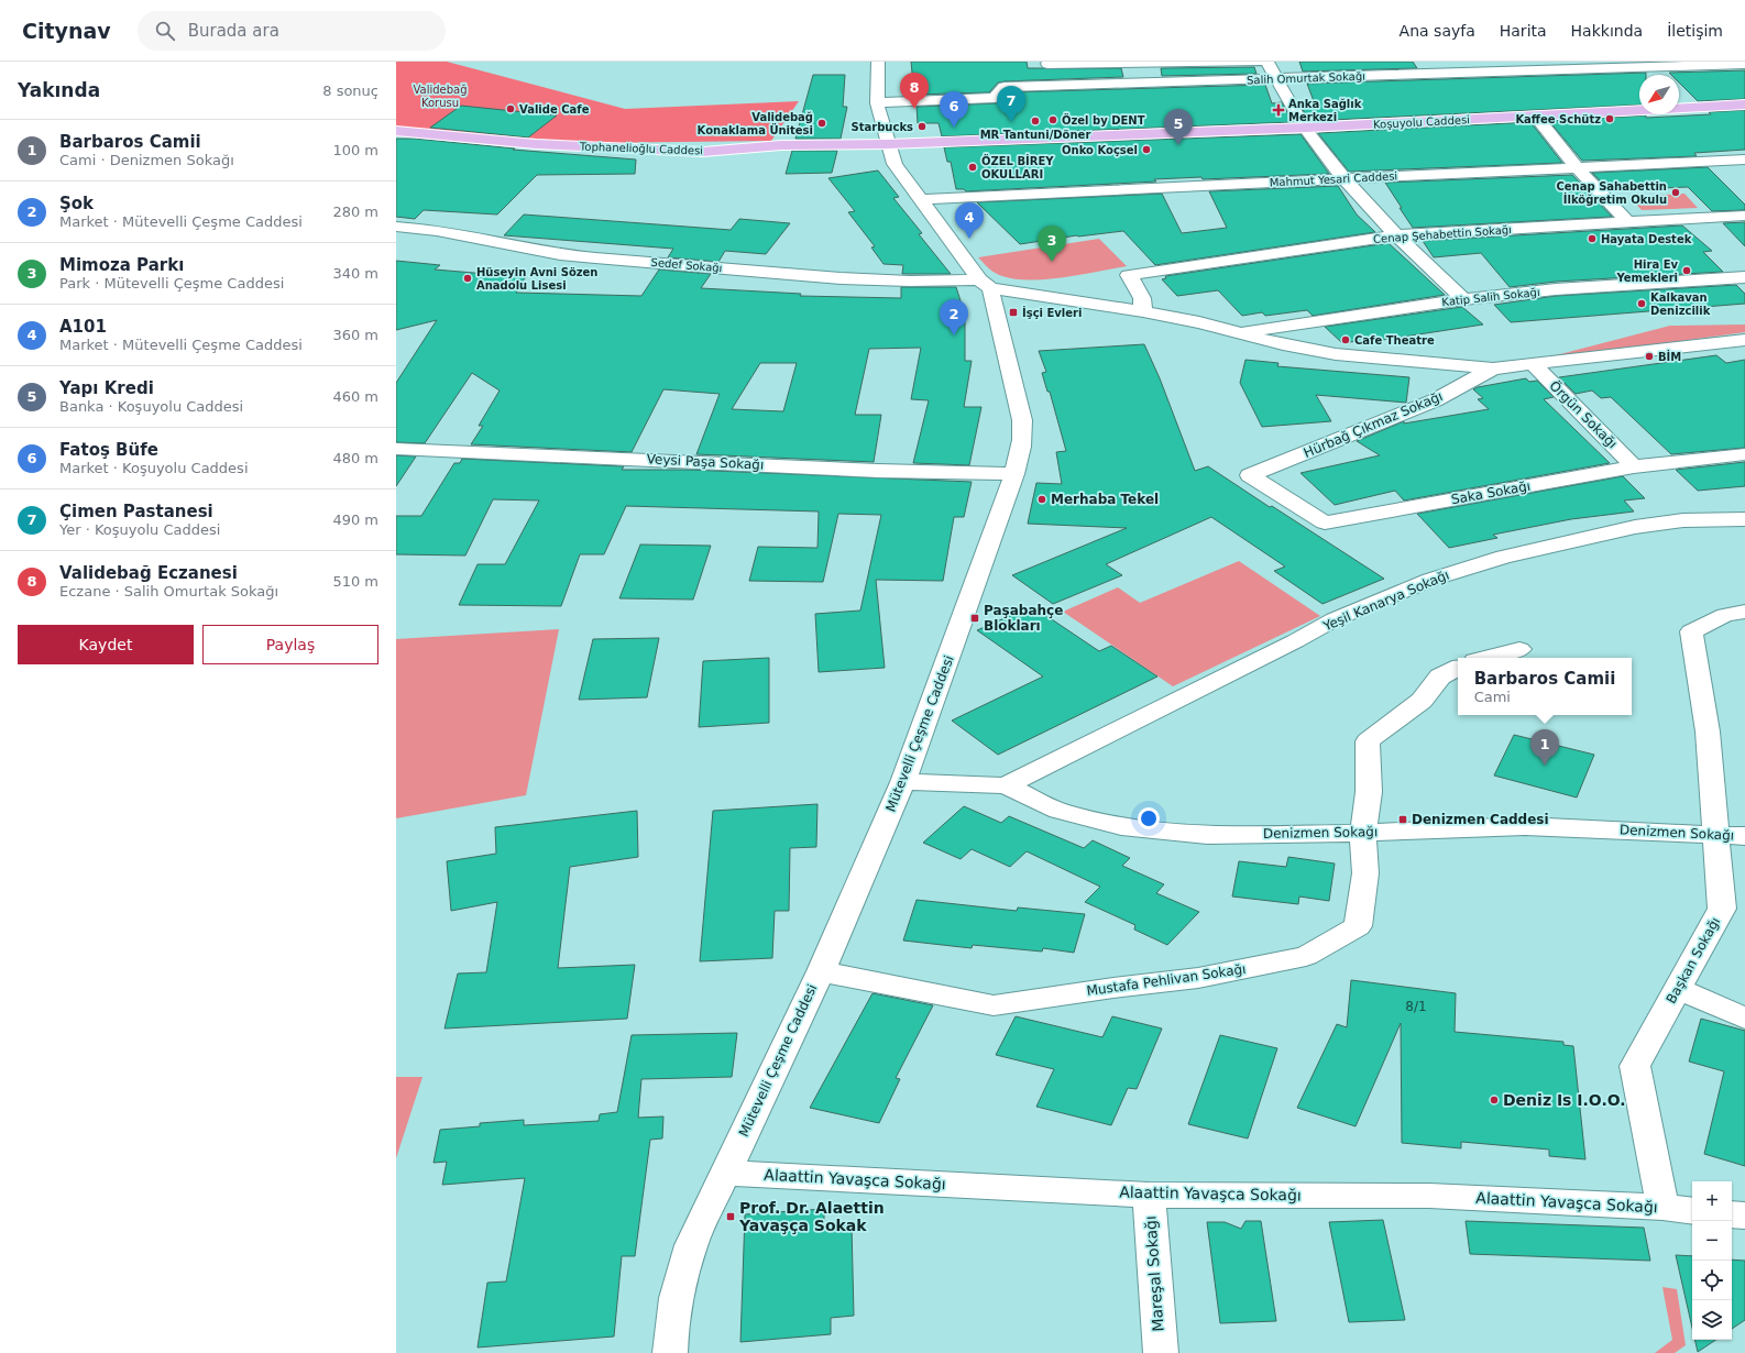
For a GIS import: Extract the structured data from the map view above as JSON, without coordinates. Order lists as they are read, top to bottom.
{
  "streets": {
    "main road": ["Koşuyolu Caddesi", "Tophanelioğlu Caddesi"],
    "street": [
      "Salih Omurtak Sokağı",
      "Mahmut Yesari Caddesi",
      "Cenap Şehabettin Sokağı",
      "Sedef Sokağı",
      "Katip Salih Sokağı",
      "Örgün Sokağı",
      "Hürbağ Çıkmaz Sokağı",
      "Veysi Paşa Sokağı",
      "Saka Sokağı",
      "Yeşil Kanarya Sokağı",
      "Mütevelli Çeşme Caddesi",
      "Denizmen Sokağı",
      "Başkan Sokağı",
      "Mustafa Pehlivan Sokağı",
      "Alaattin Yavaşca Sokağı",
      "Mareşal Sokağı"
    ]
  },
  "crossings": [
    ["Salih Omurtak Sokağı", "Mütevelli Çeşme Caddesi"],
    ["Koşuyolu Caddesi", "Tophanelioğlu Caddesi"],
    ["Koşuyolu Caddesi", "Mütevelli Çeşme Caddesi"],
    ["Tophanelioğlu Caddesi", "Mütevelli Çeşme Caddesi"],
    ["Mahmut Yesari Caddesi", "Mütevelli Çeşme Caddesi"],
    ["Cenap Şehabettin Sokağı", "Sedef Sokağı"],
    ["Sedef Sokağı", "Katip Salih Sokağı"],
    ["Sedef Sokağı", "Hürbağ Çıkmaz Sokağı"],
    ["Sedef Sokağı", "Mütevelli Çeşme Caddesi"],
    ["Örgün Sokağı", "Saka Sokağı"],
    ["Hürbağ Çıkmaz Sokağı", "Saka Sokağı"],
    ["Veysi Paşa Sokağı", "Mütevelli Çeşme Caddesi"],
    ["Yeşil Kanarya Sokağı", "Denizmen Sokağı"],
    ["Mütevelli Çeşme Caddesi", "Denizmen Sokağı"],
    ["Mütevelli Çeşme Caddesi", "Mustafa Pehlivan Sokağı"],
    ["Mütevelli Çeşme Caddesi", "Alaattin Yavaşca Sokağı"],
    ["Denizmen Sokağı", "Başkan Sokağı"],
    ["Denizmen Sokağı", "Mustafa Pehlivan Sokağı"],
    ["Başkan Sokağı", "Alaattin Yavaşca Sokağı"],
    ["Alaattin Yavaşca Sokağı", "Mareşal Sokağı"]
  ],
  "parks": ["Validebağ Korusu"],
  "places": {
    "other": [
      "Valide Cafe",
      "Kaffee Schütz",
      "Özel by DENT",
      "MR Tantuni/Döner",
      "Validebağ Konaklama Ünitesi",
      "Starbucks",
      "Onko Koçsel",
      "ÖZEL BİREY OKULLARI",
      "Cenap Sahabettin İlköğretim Okulu",
      "Hayata Destek",
      "Hira Ev Yemekleri",
      "Hüseyin Avni Sözen Anadolu Lisesi",
      "Kalkavan Denizcilik",
      "Cafe Theatre",
      "BİM",
      "Merhaba Tekel",
      "Deniz Is I.O.O."
    ],
    "health": ["Anka Sağlık Merkezi"],
    "transit": [
      "İşçi Evleri",
      "Paşabahçe Blokları",
      "Denizmen Caddesi",
      "Prof. Dr. Alaettin Yavaşça Sokak"
    ]
  },
  "house_numbers": ["8/1"],
  "north": "bottom left",
  "page": {
    "header": "Citynav",
    "search": "Burada ara",
    "nav": [
      "Ana sayfa",
      "Harita",
      "Hakkında",
      "İletişim"
    ],
    "heading": ["Yakında", "8 sonuç"],
    "pins": [
      "8",
      "7",
      "6",
      "5",
      "4",
      "3",
      "2",
      "1"
    ],
    "list": [
      {
        "mark": "1",
        "name": "Barbaros Camii",
        "note": "Cami · Denizmen Sokağı",
        "value": "100 m"
      },
      {
        "mark": "2",
        "name": "Şok",
        "note": "Market · Mütevelli Çeşme Caddesi",
        "value": "280 m"
      },
      {
        "mark": "3",
        "name": "Mimoza Parkı",
        "note": "Park · Mütevelli Çeşme Caddesi",
        "value": "340 m"
      },
      {
        "mark": "4",
        "name": "A101",
        "note": "Market · Mütevelli Çeşme Caddesi",
        "value": "360 m"
      },
      {
        "mark": "5",
        "name": "Yapı Kredi",
        "note": "Banka · Koşuyolu Caddesi",
        "value": "460 m"
      },
      {
        "mark": "6",
        "name": "Fatoş Büfe",
        "note": "Market · Koşuyolu Caddesi",
        "value": "480 m"
      },
      {
        "mark": "7",
        "name": "Çimen Pastanesi",
        "note": "Yer · Koşuyolu Caddesi",
        "value": "490 m"
      },
      {
        "mark": "8",
        "name": "Validebağ Eczanesi",
        "note": "Eczane · Salih Omurtak Sokağı",
        "value": "510 m"
      }
    ],
    "buttons": ["Kaydet", "Paylaş"],
    "popup": ["Barbaros Camii", "Cami"],
    "map_buttons": ["+", "−"]
  }
}
